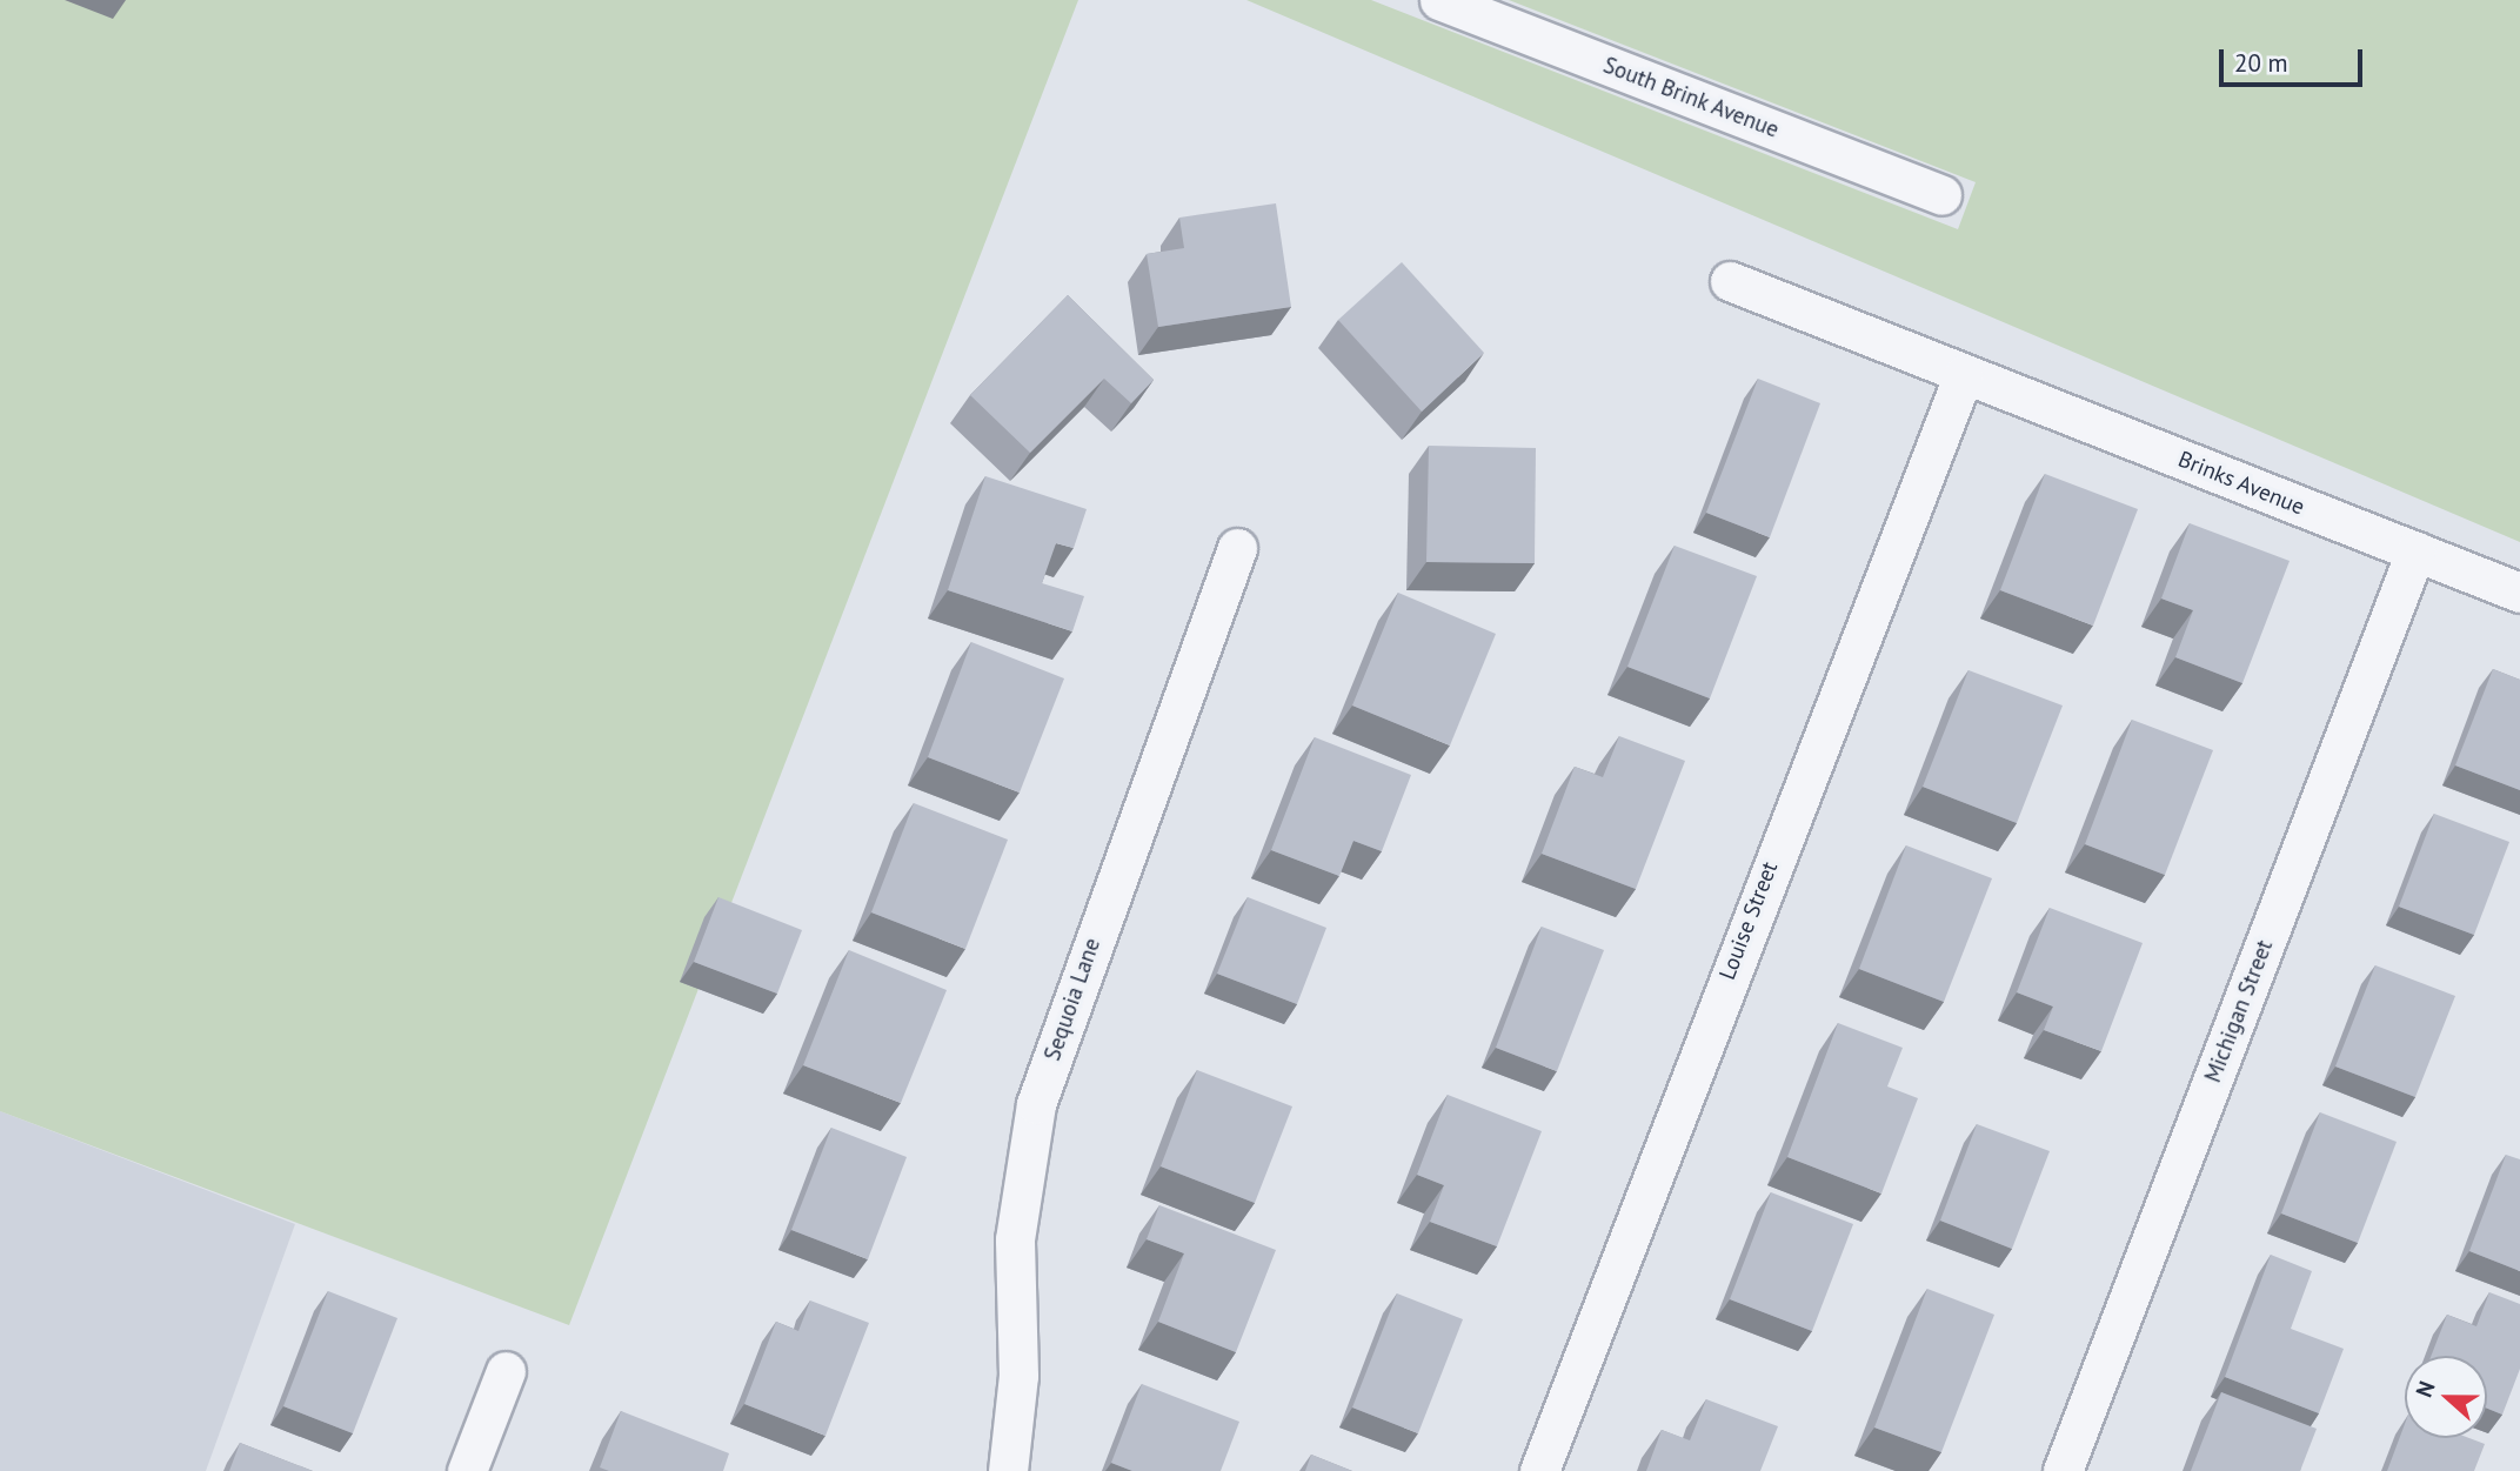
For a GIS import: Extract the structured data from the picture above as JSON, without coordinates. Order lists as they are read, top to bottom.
{
  "streets": {
    "street": [
      "South Brink Avenue",
      "Brinks Avenue",
      "Louise Street",
      "Sequoia Lane",
      "Michigan Street"
    ]
  },
  "crossings": [
    ["Brinks Avenue", "Louise Street"],
    ["Brinks Avenue", "Michigan Street"]
  ],
  "scale_bar": "20 m",
  "north": "left"
}
